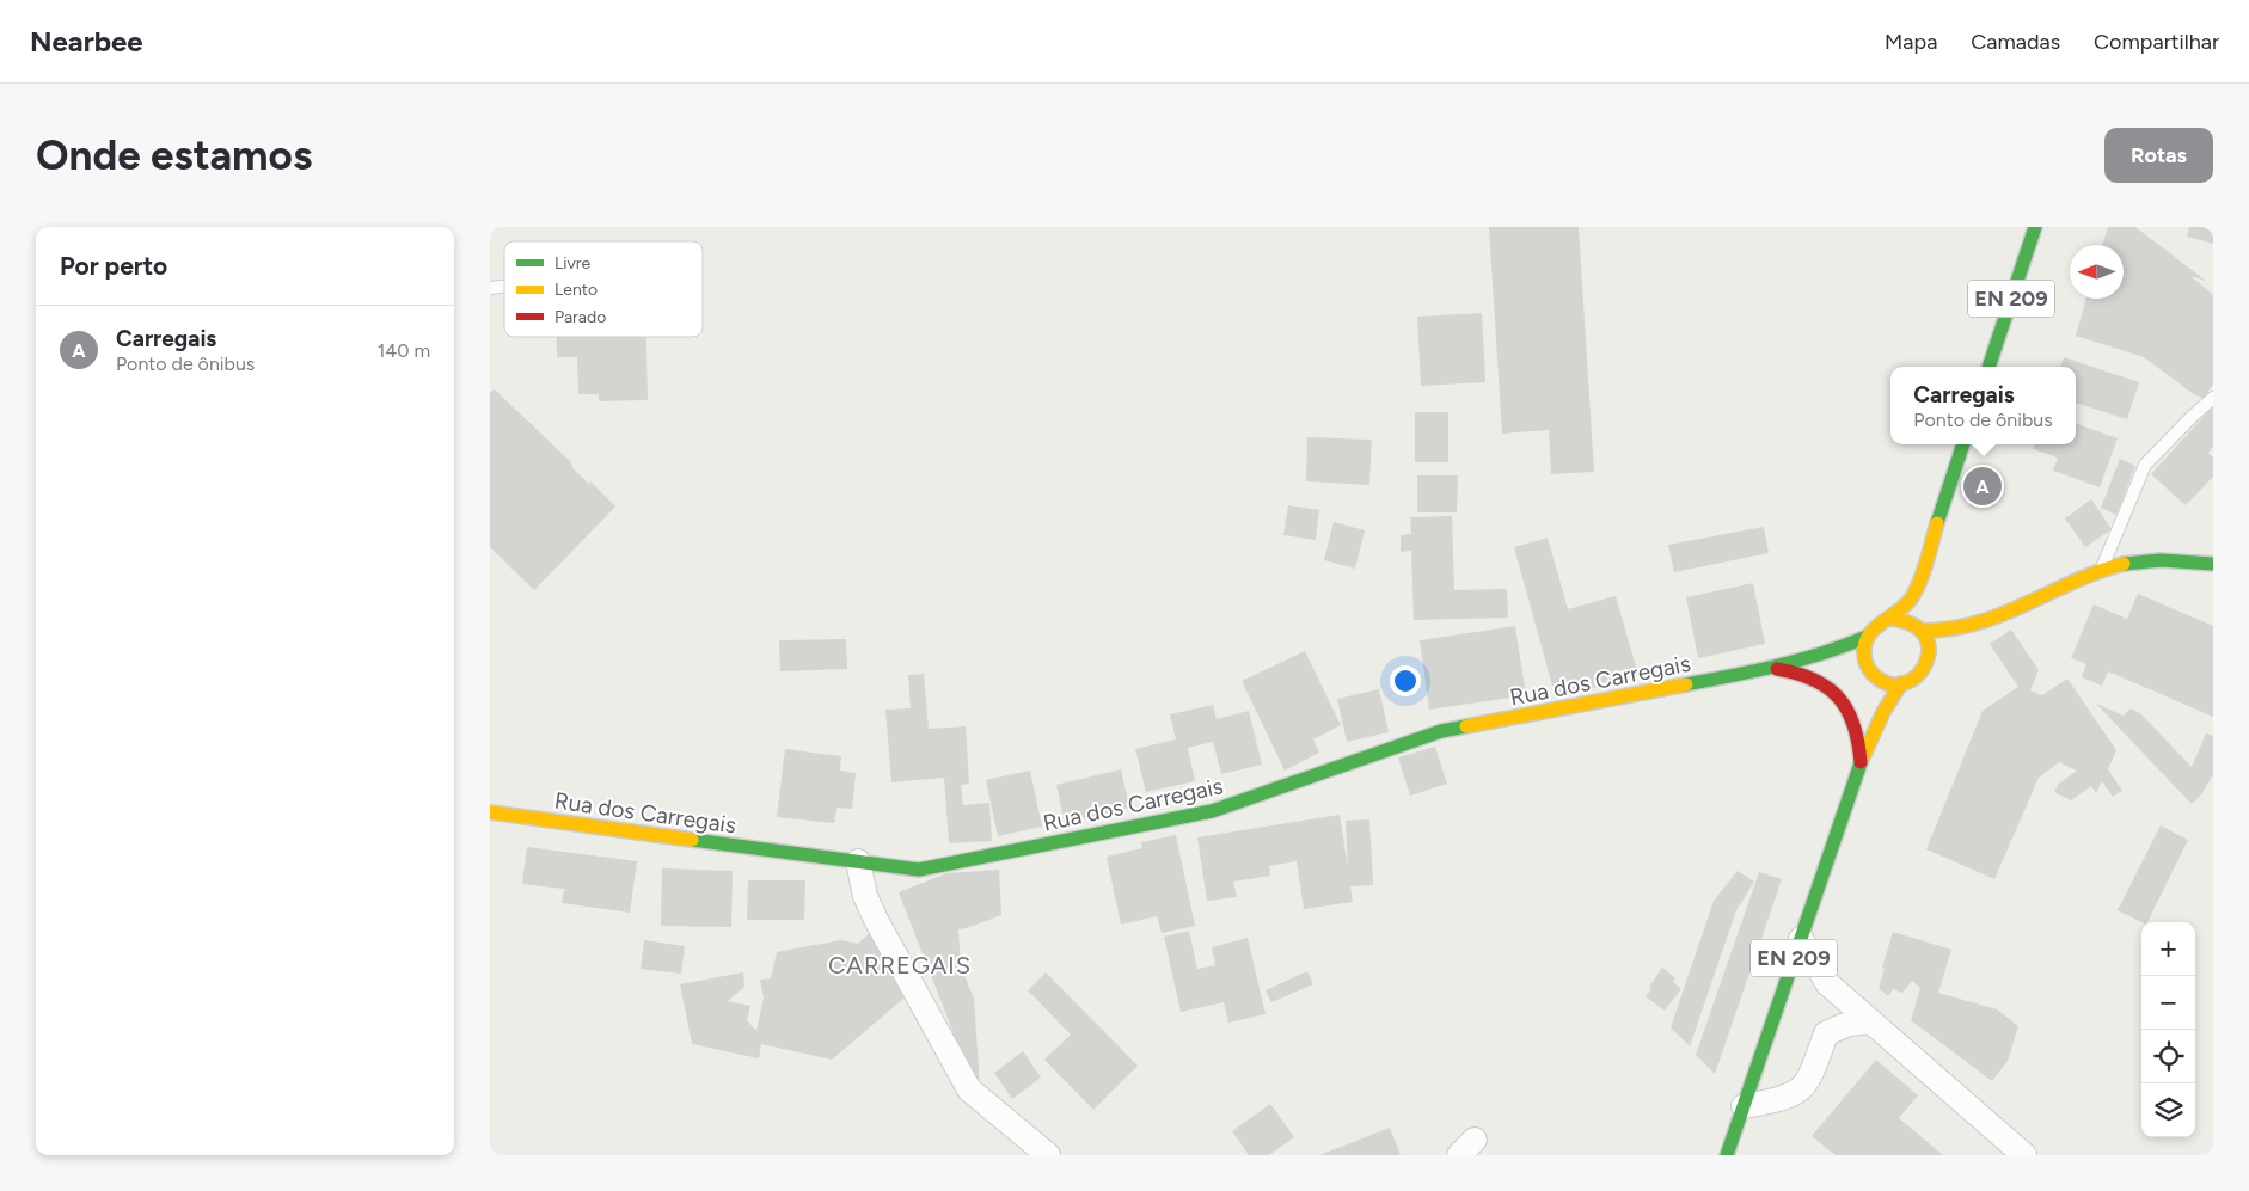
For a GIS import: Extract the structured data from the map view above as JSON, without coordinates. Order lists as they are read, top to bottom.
{
  "streets": {
    "street": ["EN 209", "Rua dos Carregais"]
  },
  "crossings": [
    ["EN 209", "Rua dos Carregais"]
  ],
  "districts": ["CARREGAIS"],
  "legend": ["Livre", "Lento", "Parado"],
  "north": "left",
  "page": {
    "header": "Nearbee",
    "nav": ["Mapa", "Camadas", "Compartilhar"],
    "buttons": "Rotas",
    "title": "Onde estamos",
    "heading": "Por perto",
    "list": [
      {
        "mark": "A",
        "name": "Carregais",
        "note": "Ponto de ônibus",
        "value": "140 m"
      }
    ],
    "popup": ["Carregais", "Ponto de ônibus"],
    "pins": "A",
    "map_buttons": ["+", "−"]
  }
}
